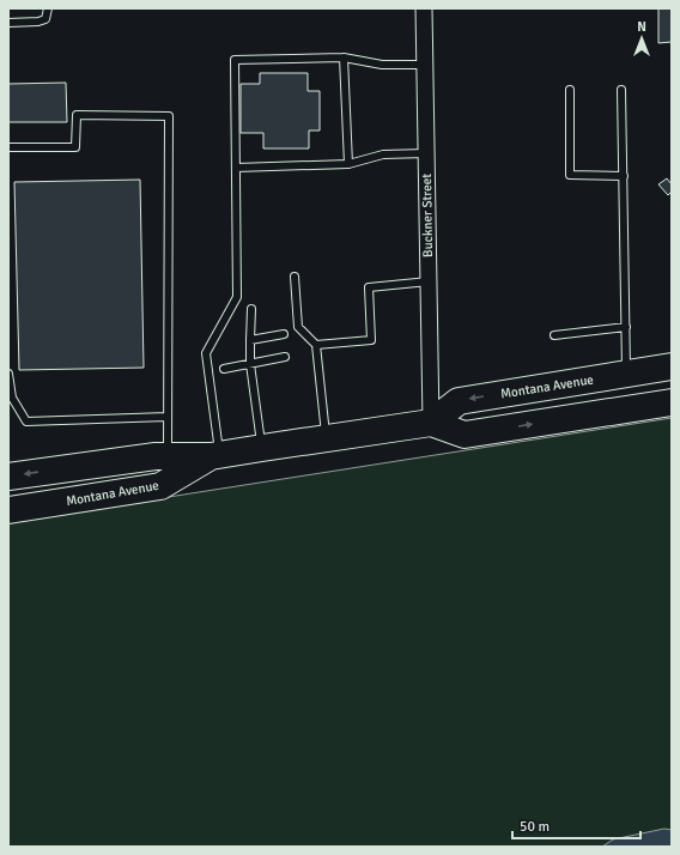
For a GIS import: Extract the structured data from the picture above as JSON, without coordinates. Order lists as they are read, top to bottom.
{
  "streets": {
    "highway": ["Montana Avenue"],
    "street": ["Buckner Street"]
  },
  "crossings": [
    ["Buckner Street", "Montana Avenue"]
  ],
  "scale_bar": "50 m",
  "north": "top"
}
